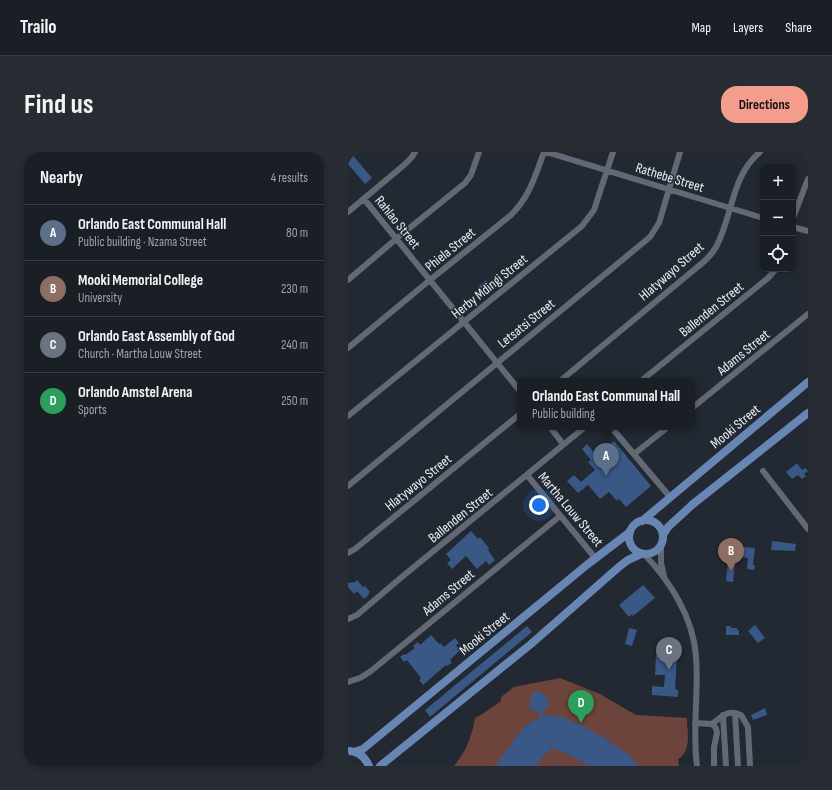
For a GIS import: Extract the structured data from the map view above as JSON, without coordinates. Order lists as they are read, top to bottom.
{
  "streets": {
    "main road": ["Mooki Street"],
    "street": [
      "Rathebe Street",
      "Rahlao Street",
      "Phiela Street",
      "Hlatywayo Street",
      "Herby Mdingi Street",
      "Ballenden Street",
      "Letsatsi Street",
      "Adams Street",
      "Martha Louw Street"
    ]
  },
  "crossings": [
    ["Rathebe Street", "Phiela Street"],
    ["Rathebe Street", "Hlatywayo Street"],
    ["Rathebe Street", "Herby Mdingi Street"],
    ["Rathebe Street", "Letsatsi Street"],
    ["Rahlao Street", "Phiela Street"],
    ["Rahlao Street", "Herby Mdingi Street"],
    ["Rahlao Street", "Letsatsi Street"],
    ["Ballenden Street", "Martha Louw Street"],
    ["Adams Street", "Martha Louw Street"],
    ["Mooki Street", "Martha Louw Street"]
  ],
  "page": {
    "header": "Trailo",
    "nav": ["Map", "Layers", "Share"],
    "buttons": "Directions",
    "title": "Find us",
    "heading": ["Nearby", "4 results"],
    "map_buttons": ["+", "−"],
    "list": [
      {
        "mark": "A",
        "name": "Orlando East Communal Hall",
        "note": "Public building · Nzama Street",
        "value": "80 m"
      },
      {
        "mark": "B",
        "name": "Mooki Memorial College",
        "note": "University",
        "value": "230 m"
      },
      {
        "mark": "C",
        "name": "Orlando East Assembly of God",
        "note": "Church · Martha Louw Street",
        "value": "240 m"
      },
      {
        "mark": "D",
        "name": "Orlando Amstel Arena",
        "note": "Sports",
        "value": "250 m"
      }
    ],
    "popup": ["Orlando East Communal Hall", "Public building"],
    "pins": [
      "A",
      "B",
      "C",
      "D"
    ]
  }
}
